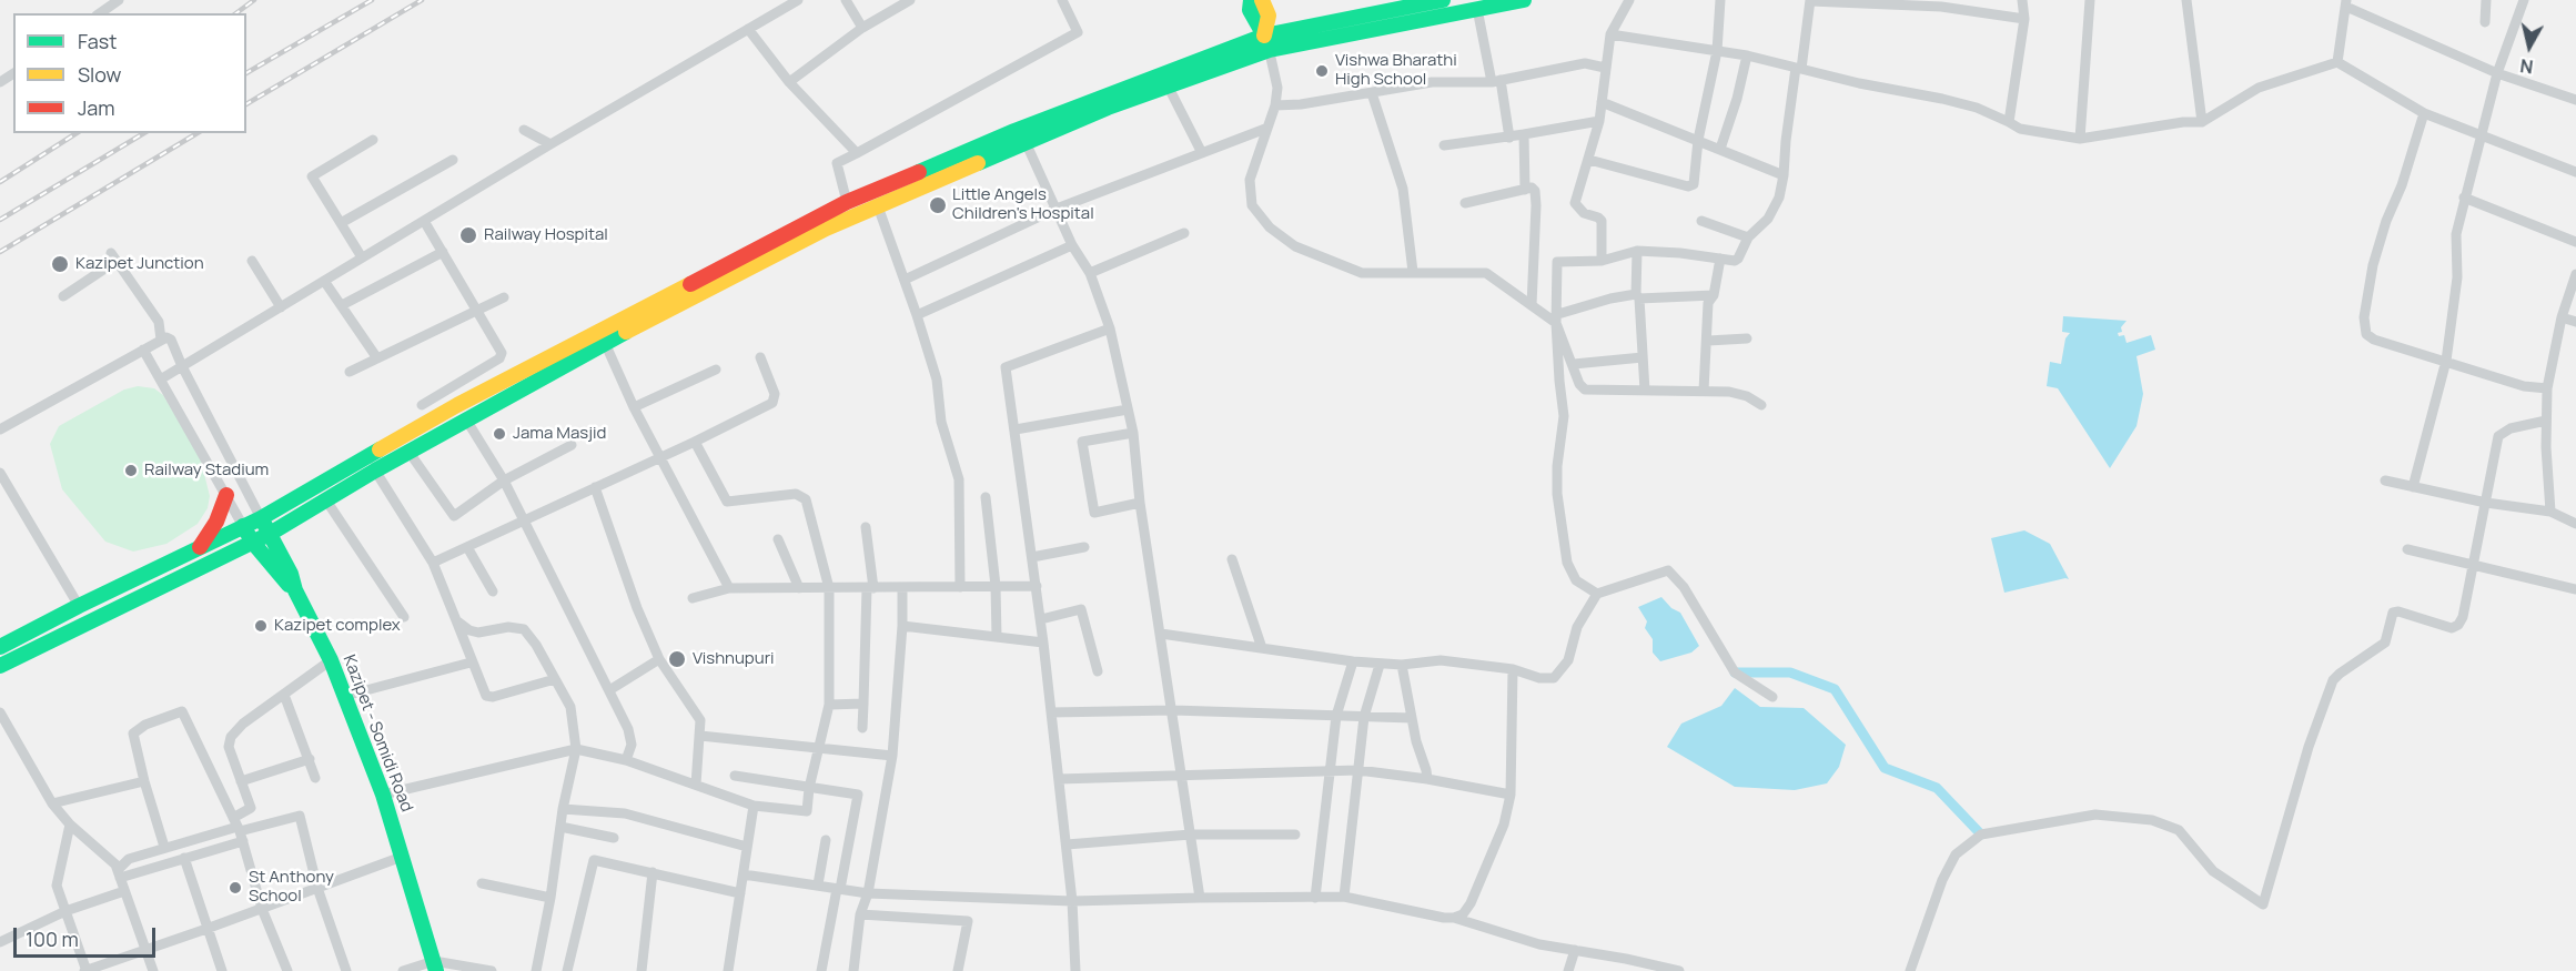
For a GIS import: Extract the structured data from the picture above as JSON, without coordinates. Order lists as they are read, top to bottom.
{
  "streets": {
    "main road": ["Kazipet - Somidi Road"]
  },
  "places": [
    "Vishwa Bharathi High School",
    "Little Angels Children's Hospital",
    "Railway Hospital",
    "Kazipet Junction",
    "Jama Masjid",
    "Railway Stadium",
    "Kazipet complex",
    "Vishnupuri",
    "St Anthony School"
  ],
  "legend": ["Fast", "Slow", "Jam"],
  "scale_bar": "100 m",
  "north": "bottom"
}
